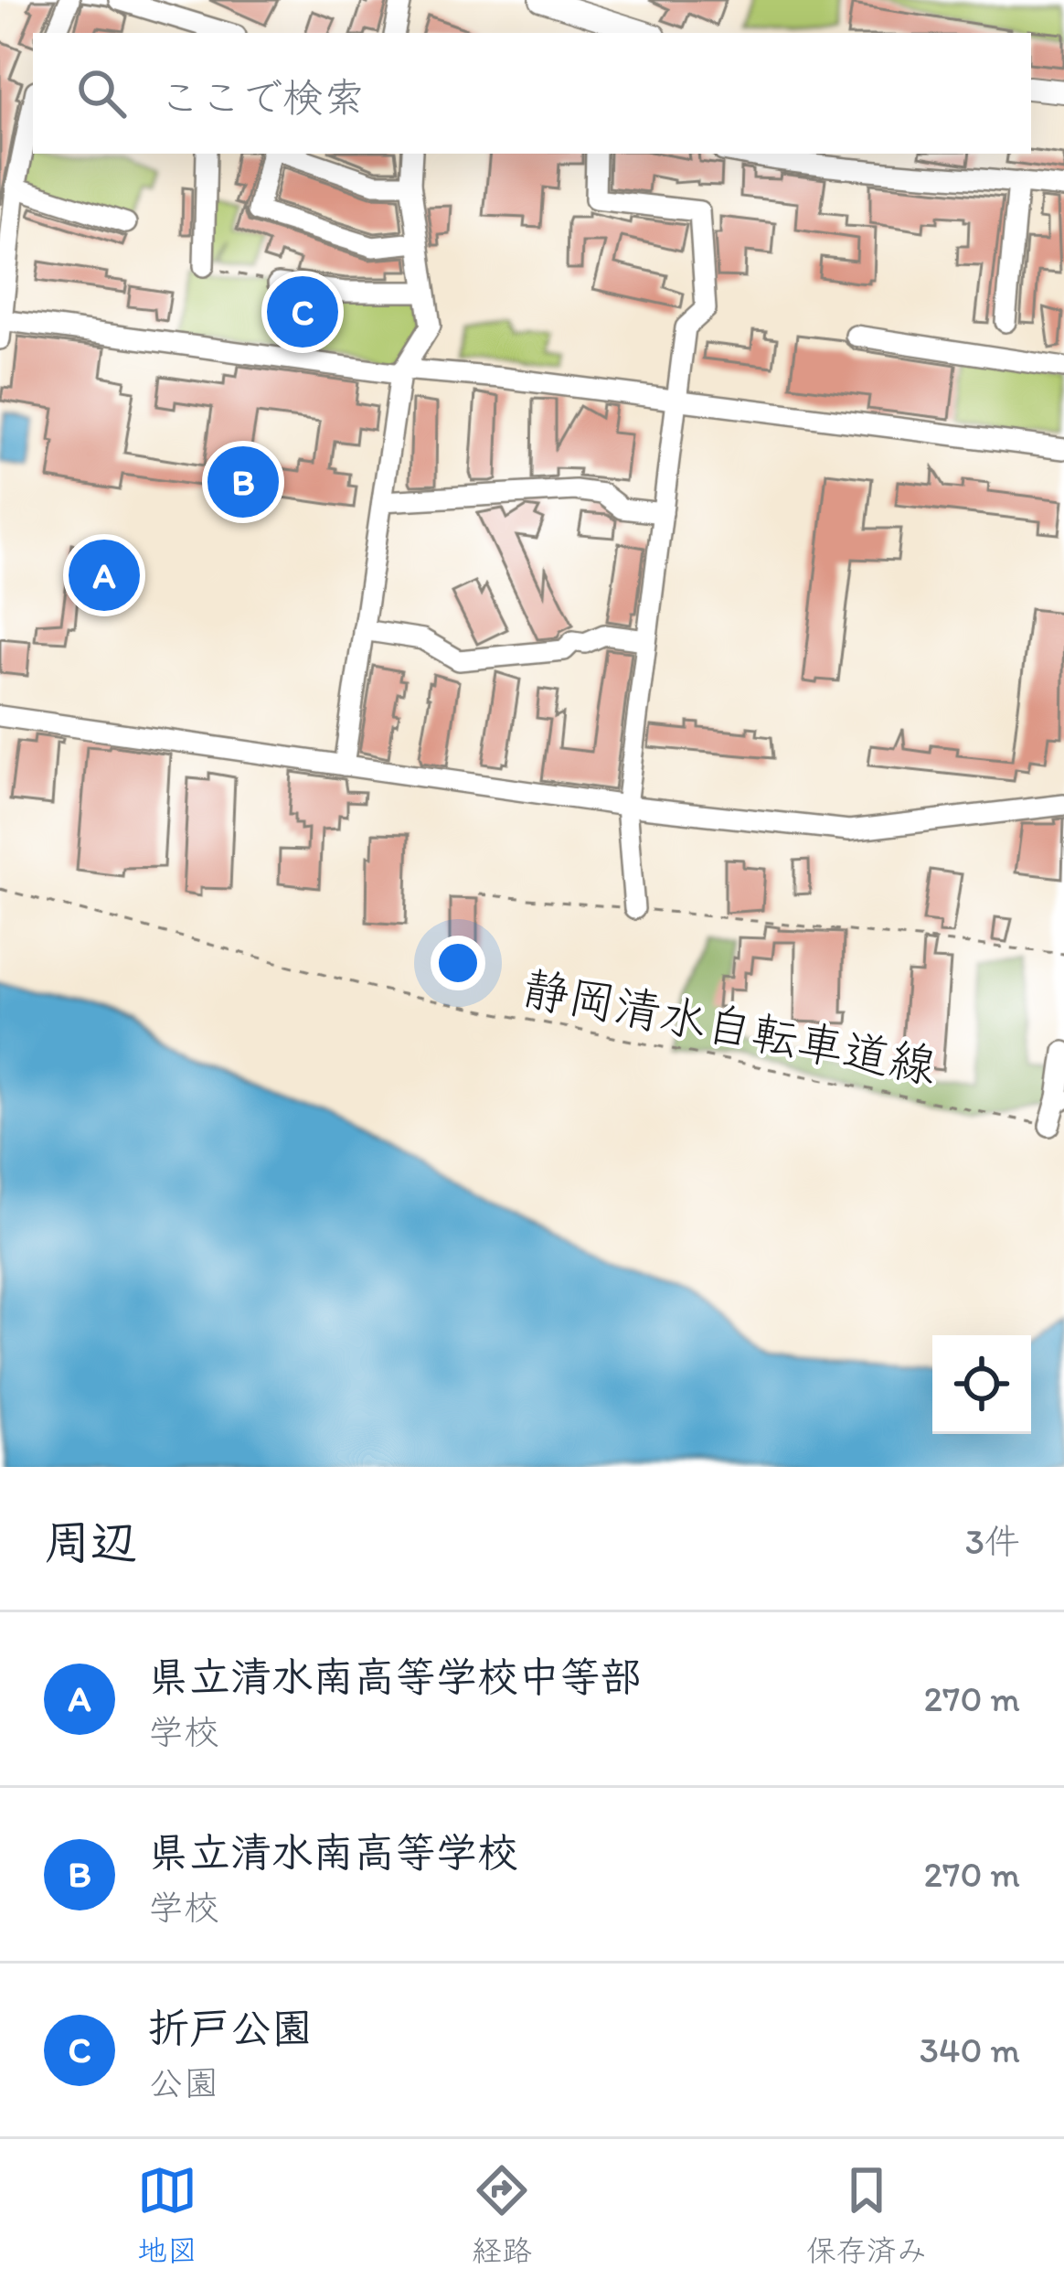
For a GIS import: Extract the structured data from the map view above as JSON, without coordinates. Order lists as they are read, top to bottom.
{
  "streets": {
    "path": ["静岡清水自転車道線"]
  },
  "page": {
    "search": "ここで検索",
    "pins": ["C", "B", "A"],
    "heading": ["周辺", "3件"],
    "list": [
      {
        "mark": "A",
        "name": "県立清水南高等学校中等部",
        "note": "学校",
        "value": "270 m"
      },
      {
        "mark": "B",
        "name": "県立清水南高等学校",
        "note": "学校",
        "value": "270 m"
      },
      {
        "mark": "C",
        "name": "折戸公園",
        "note": "公園",
        "value": "340 m"
      }
    ],
    "nav": ["地図", "経路", "保存済み"]
  }
}
